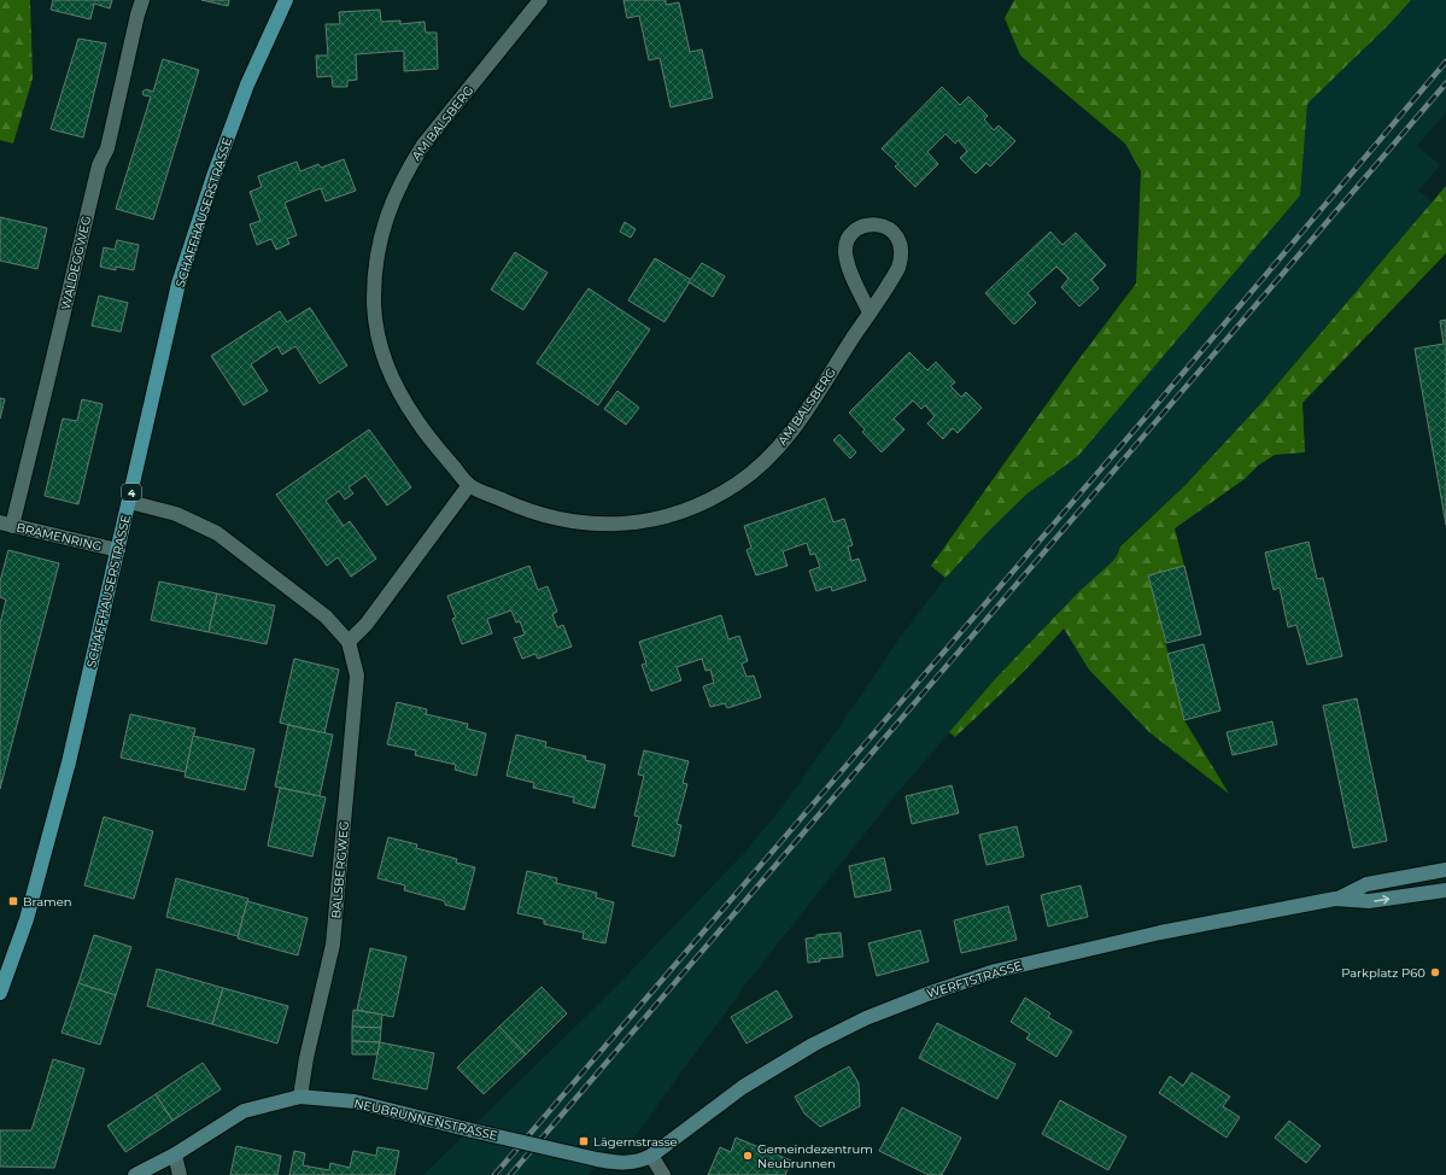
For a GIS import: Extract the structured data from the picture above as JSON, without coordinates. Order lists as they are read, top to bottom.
{
  "streets": {
    "main road": ["SCHAFFHAUSERSTRASSE", "4"],
    "street": [
      "AM BALSBERG",
      "WALDEGGWEG",
      "BRAMENRING",
      "BALSBERGWEG",
      "WERFTSTRASSE",
      "NEUBRUNNENSTRASSE"
    ]
  },
  "crossings": [
    ["SCHAFFHAUSERSTRASSE", "BRAMENRING"],
    ["SCHAFFHAUSERSTRASSE", "BALSBERGWEG"],
    ["WALDEGGWEG", "BRAMENRING"],
    ["BALSBERGWEG", "NEUBRUNNENSTRASSE"],
    ["WERFTSTRASSE", "NEUBRUNNENSTRASSE"]
  ],
  "places": {
    "transit": ["Bramen", "Lägernstrasse"],
    "other": ["Parkplatz P60", "Gemeindezentrum Neubrunnen"]
  }
}
